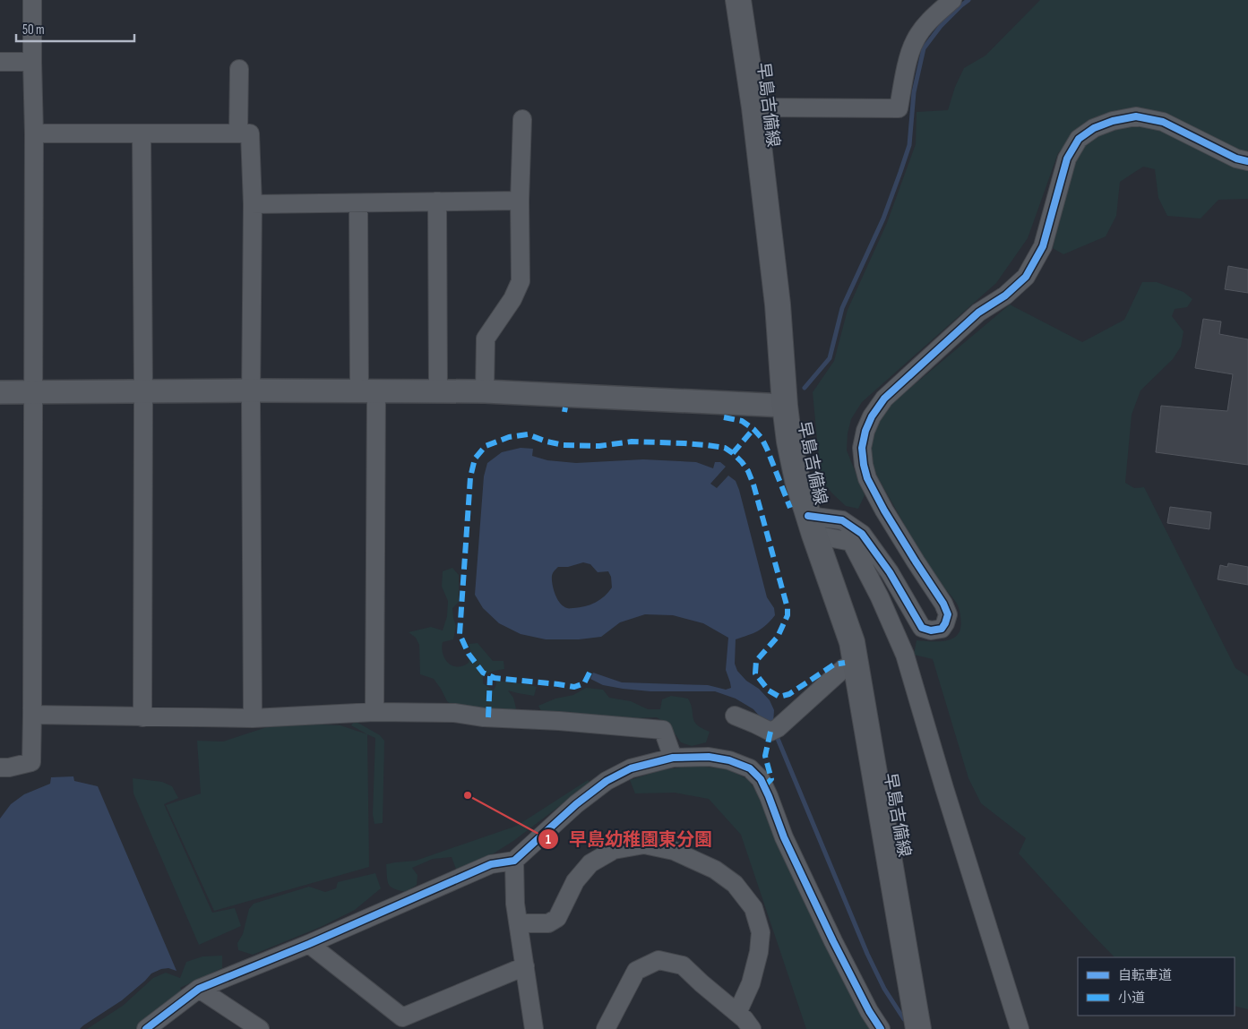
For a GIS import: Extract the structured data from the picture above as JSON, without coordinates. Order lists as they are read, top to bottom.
{
  "streets": {
    "main road": ["早島吉備線"]
  },
  "places": ["早島幼稚園東分園"],
  "legend": ["自転車道", "小道"],
  "scale_bar": "50 m"
}
